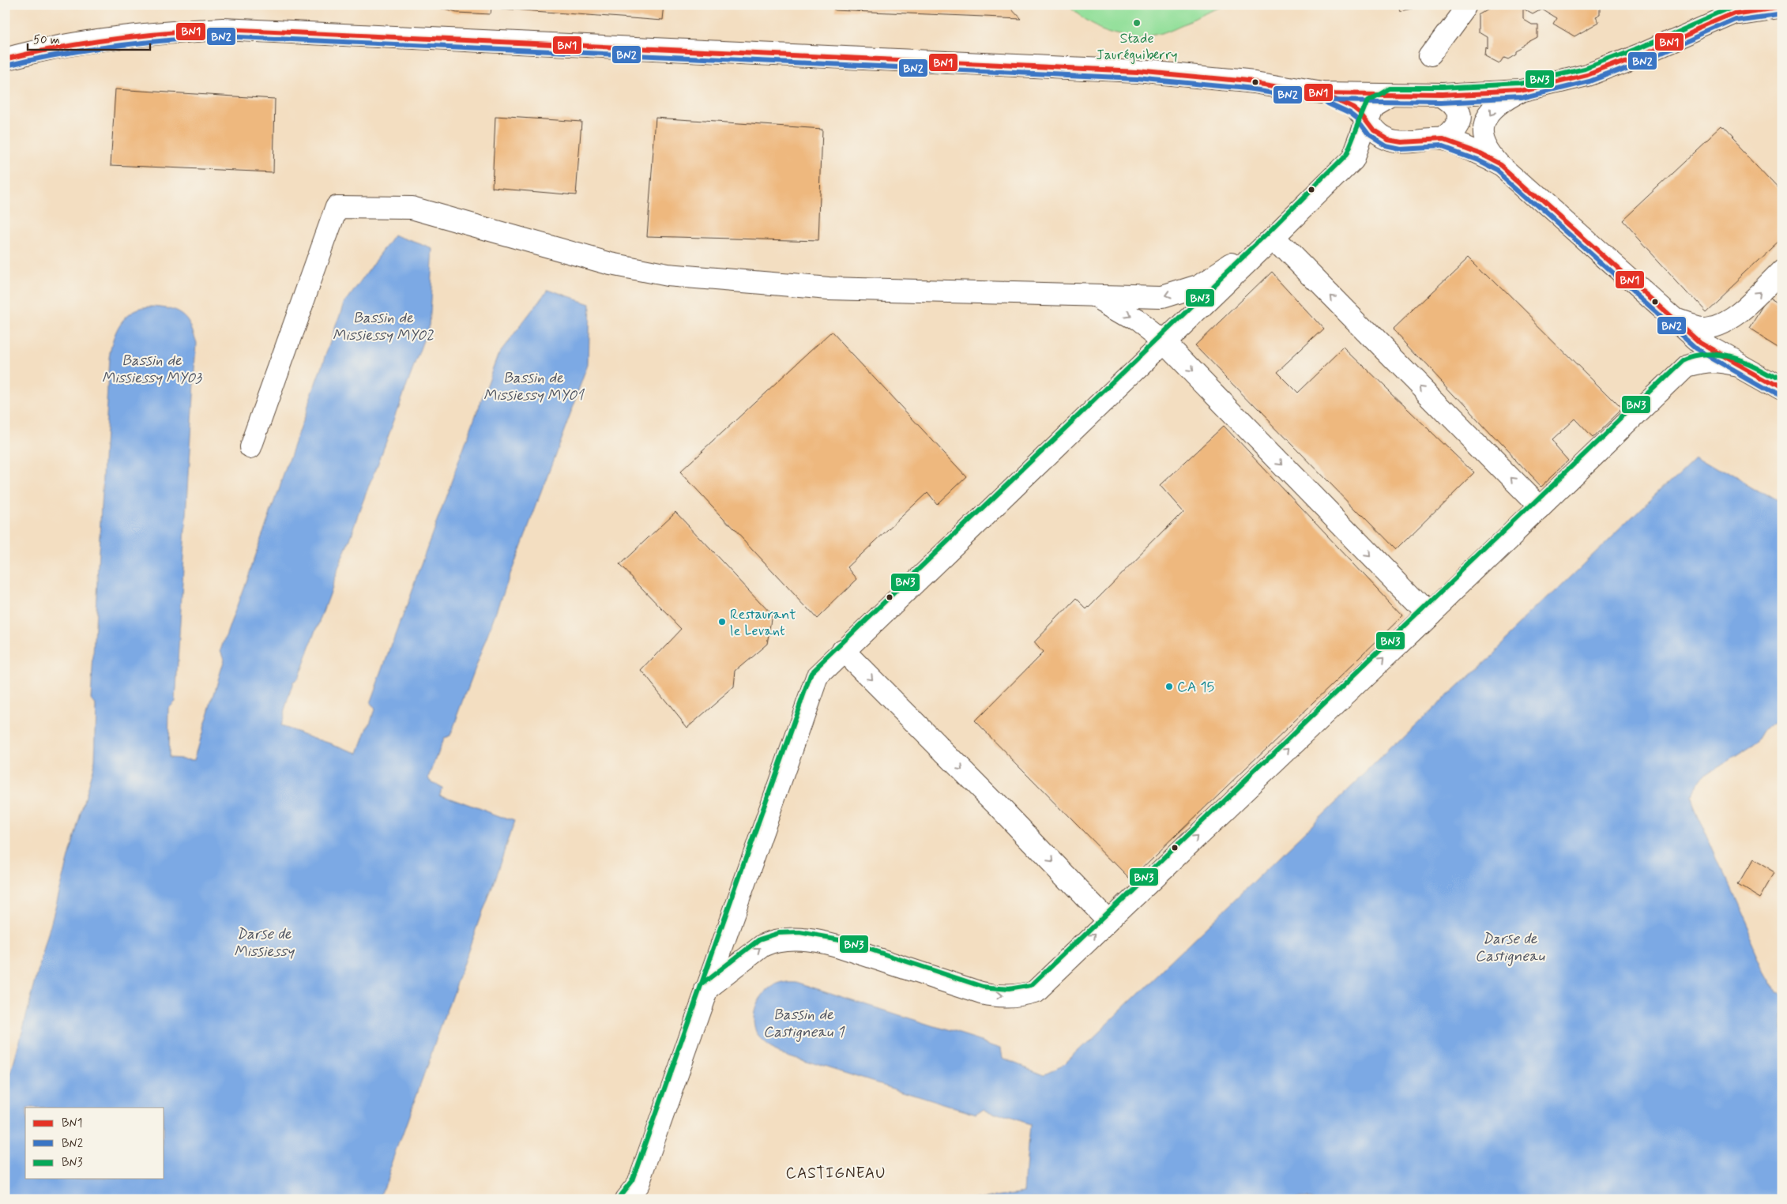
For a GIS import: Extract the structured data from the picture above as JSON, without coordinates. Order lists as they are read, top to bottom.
{
  "districts": ["CASTIGNEAU"],
  "water": [
    "Bassin de Missiessy MY02",
    "Bassin de Missiessy MY03",
    "Bassin de Missiessy MY01",
    "Darse de Missiessy",
    "Darse de Castigneau",
    "Bassin de Castigneau 1"
  ],
  "places": ["Stade Jauréguiberry", "Restaurant le Levant", "CA 15"],
  "lines": ["transit line BN3", "transit line BN1", "transit line BN2"],
  "legend": ["BN1", "BN2", "BN3"],
  "scale_bar": "50 m"
}
